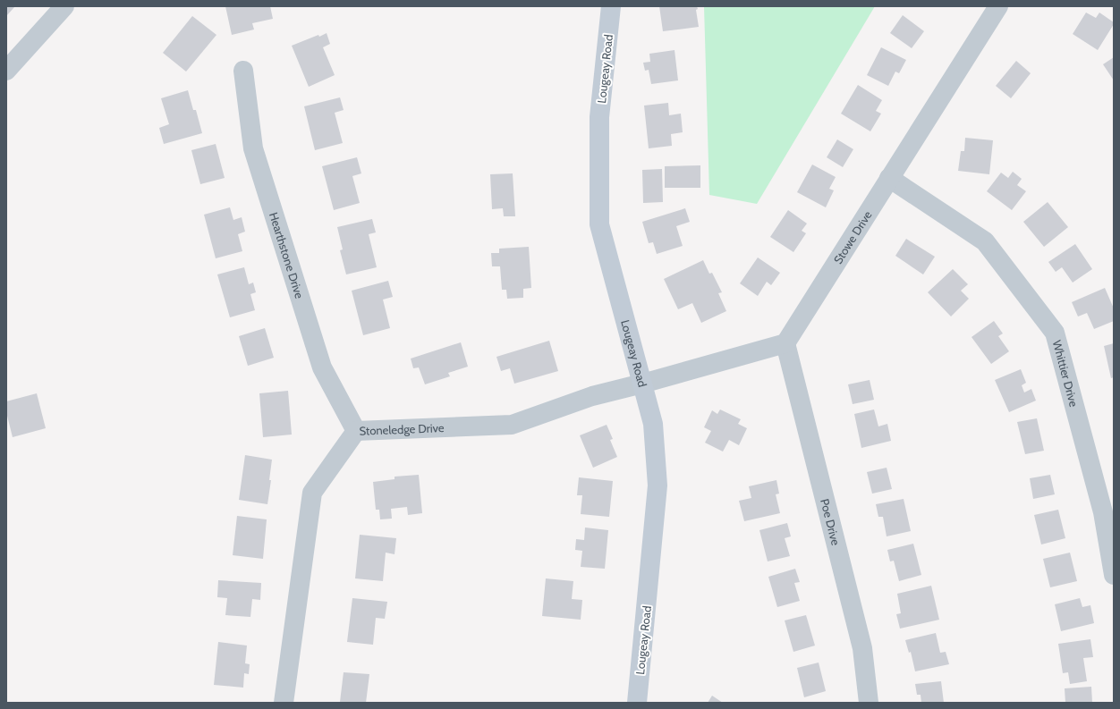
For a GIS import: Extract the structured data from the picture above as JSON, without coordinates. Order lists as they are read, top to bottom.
{
  "streets": {
    "street": [
      "Lougeay Road",
      "Stowe Drive",
      "Hearthstone Drive",
      "Whittier Drive",
      "Stoneledge Drive",
      "Poe Drive"
    ]
  },
  "crossings": [
    ["Lougeay Road", "Stoneledge Drive"],
    ["Stowe Drive", "Whittier Drive"],
    ["Stowe Drive", "Poe Drive"],
    ["Hearthstone Drive", "Stoneledge Drive"]
  ]
}
